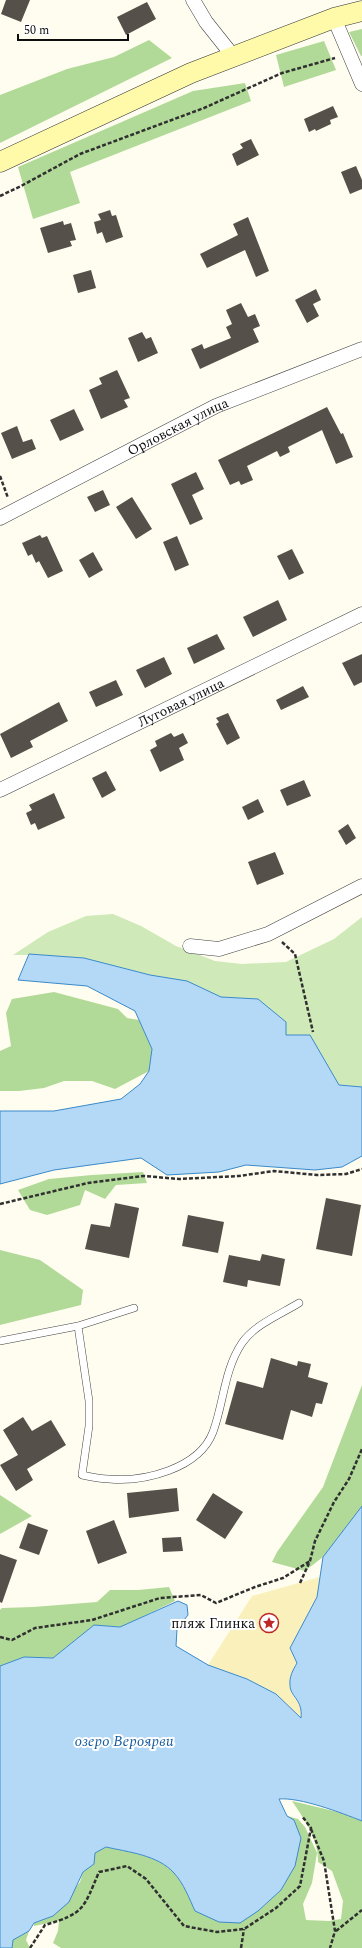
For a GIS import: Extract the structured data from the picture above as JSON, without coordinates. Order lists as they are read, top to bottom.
{
  "streets": {
    "street": ["Орловская улица", "Луговая улица"]
  },
  "water": ["озеро Вероярви"],
  "places": {
    "place": ["пляж Глинка"]
  },
  "scale_bar": "50 m"
}
